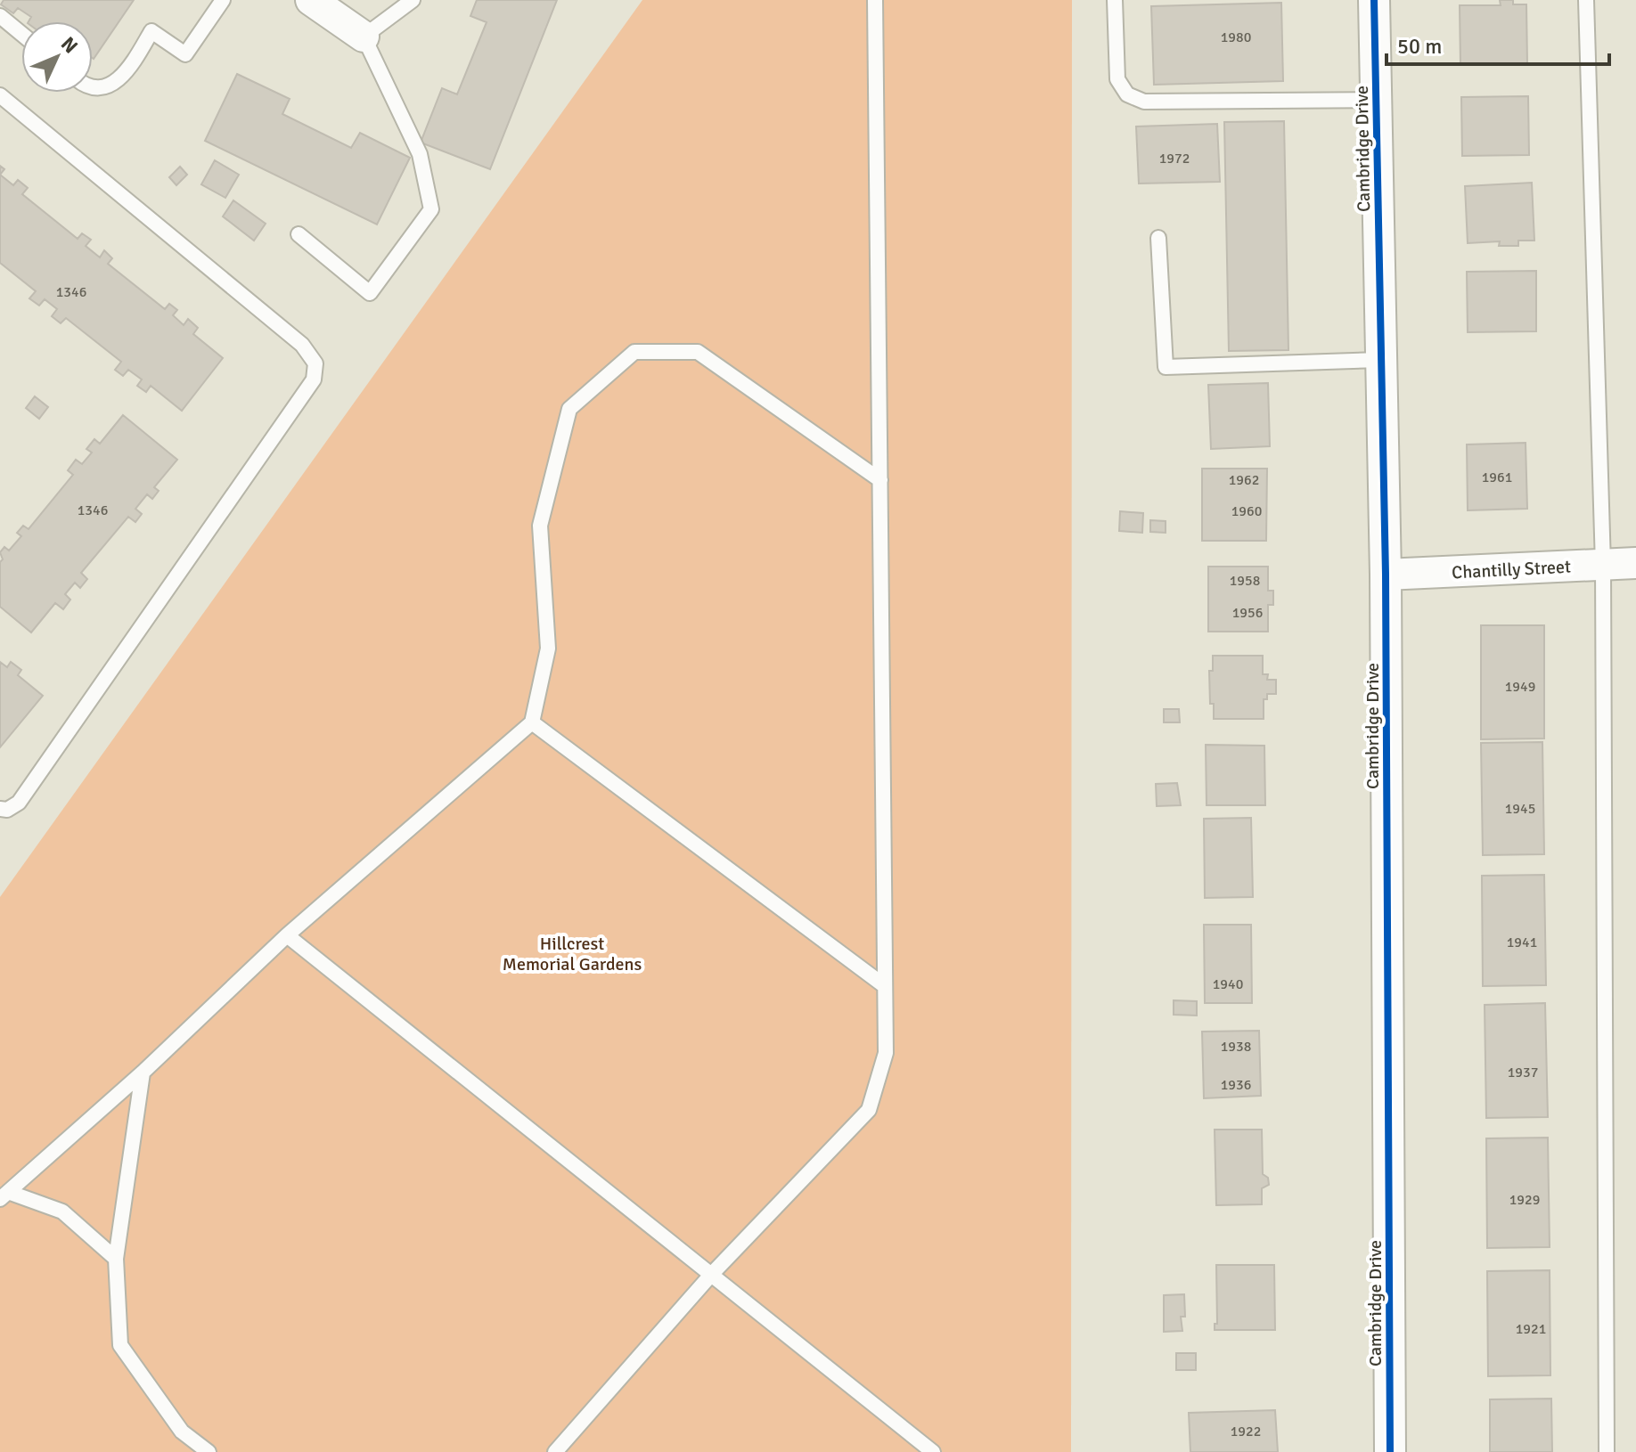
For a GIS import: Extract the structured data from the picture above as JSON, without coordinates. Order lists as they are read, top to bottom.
{
  "streets": {
    "street": ["Cambridge Drive", "Chantilly Street"]
  },
  "crossings": [
    ["Cambridge Drive", "Chantilly Street"]
  ],
  "parks": ["Hillcrest Memorial Gardens"],
  "house_numbers": [
    "1980",
    "1972",
    "1346",
    "1961",
    "1962",
    "1346",
    "1960",
    "1958",
    "1956",
    "1949",
    "1945",
    "1941",
    "1940",
    "1938",
    "1937",
    "1936",
    "1929",
    "1921",
    "1922"
  ],
  "scale_bar": "50 m",
  "north": "top right"
}
